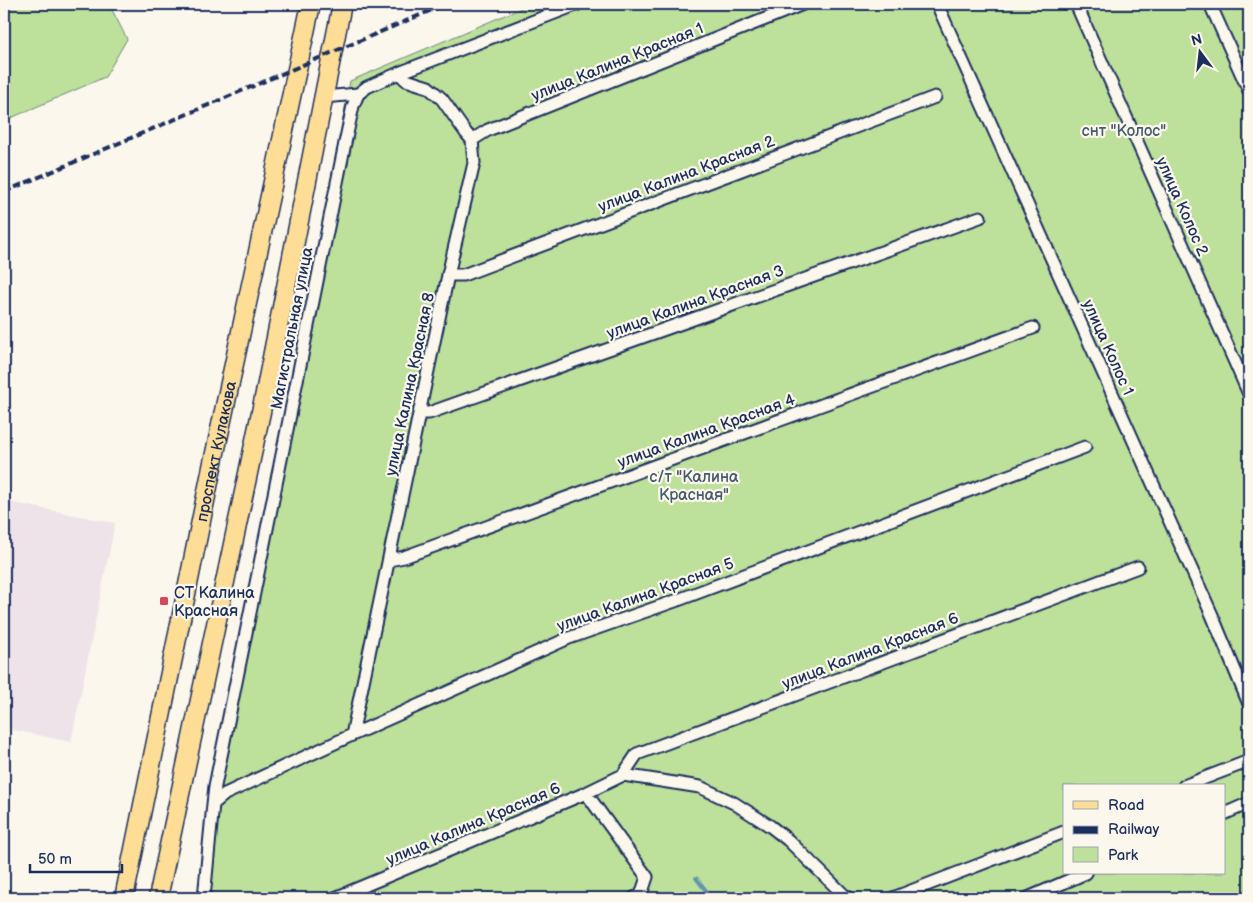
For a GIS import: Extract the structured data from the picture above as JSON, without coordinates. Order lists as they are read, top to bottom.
{
  "streets": {
    "main road": ["проспект Кулакова"],
    "street": [
      "улица Калина Красная 1",
      "улица Калина Красная 2",
      "улица Колос 2",
      "улица Калина Красная 3",
      "Магистральная улица",
      "улица Колос 1",
      "улица Калина Красная 8",
      "улица Калина Красная 4",
      "улица Калина Красная 5",
      "улица Калина Красная 6"
    ]
  },
  "crossings": [
    ["улица Калина Красная 1", "улица Калина Красная 8"],
    ["улица Калина Красная 2", "улица Калина Красная 8"],
    ["улица Калина Красная 3", "улица Калина Красная 8"],
    ["Магистральная улица", "улица Калина Красная 5"],
    ["улица Калина Красная 8", "улица Калина Красная 4"],
    ["улица Калина Красная 8", "улица Калина Красная 5"]
  ],
  "parks": ["снт \"Колос\"", "с/т \"Калина Красная\""],
  "places": {
    "transit": ["СТ Калина Красная"]
  },
  "legend": ["Road", "Railway", "Park"],
  "scale_bar": "50 m",
  "north": "top"
}
